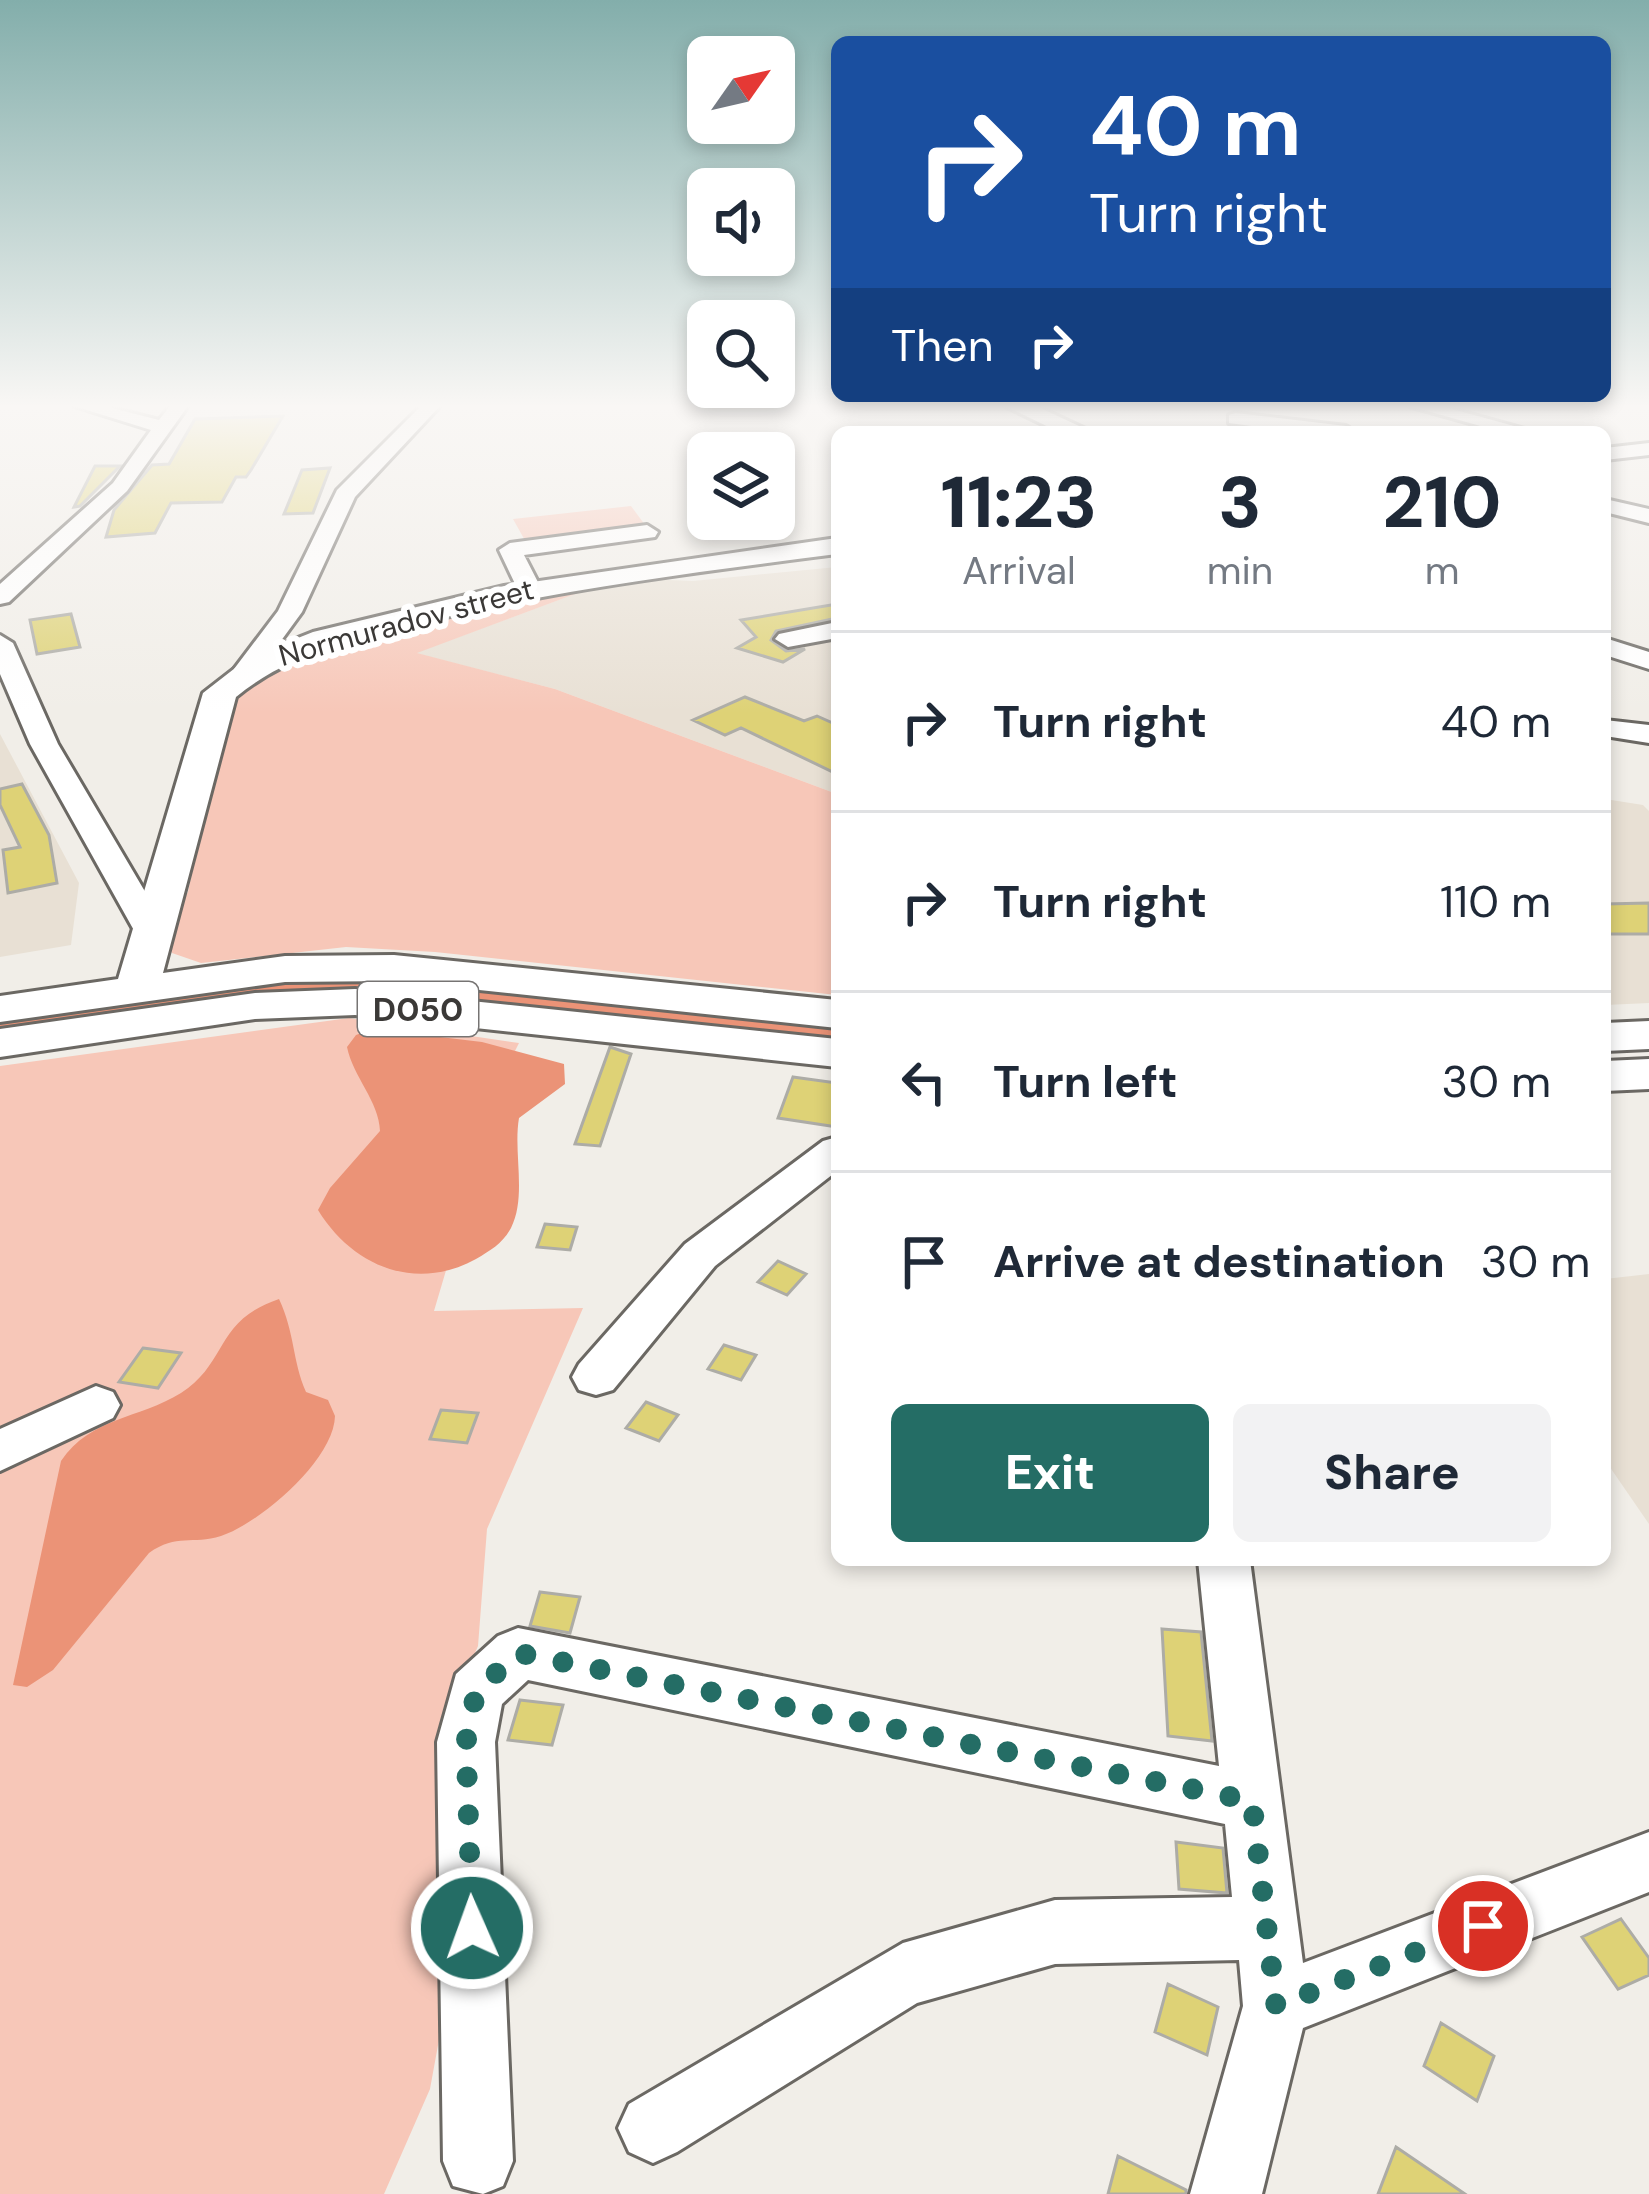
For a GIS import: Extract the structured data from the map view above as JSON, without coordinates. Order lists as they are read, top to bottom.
{
  "streets": {
    "main road": ["Normuradov street", "D050"]
  },
  "crossings": [
    ["Normuradov street", "D050"]
  ],
  "north": "top right",
  "page": {
    "turn": ["40 m", "Turn right"],
    "then": "Then",
    "eta": [
      "11:23",
      "Arrival",
      "3",
      "min",
      "210",
      "m"
    ],
    "list": [
      {
        "name": "Turn right",
        "value": "40 m"
      },
      {
        "name": "Turn right",
        "value": "110 m"
      },
      {
        "name": "Turn left",
        "value": "30 m"
      },
      {
        "name": "Arrive at destination",
        "value": "30 m"
      }
    ],
    "buttons": ["Exit", "Share"]
  }
}
